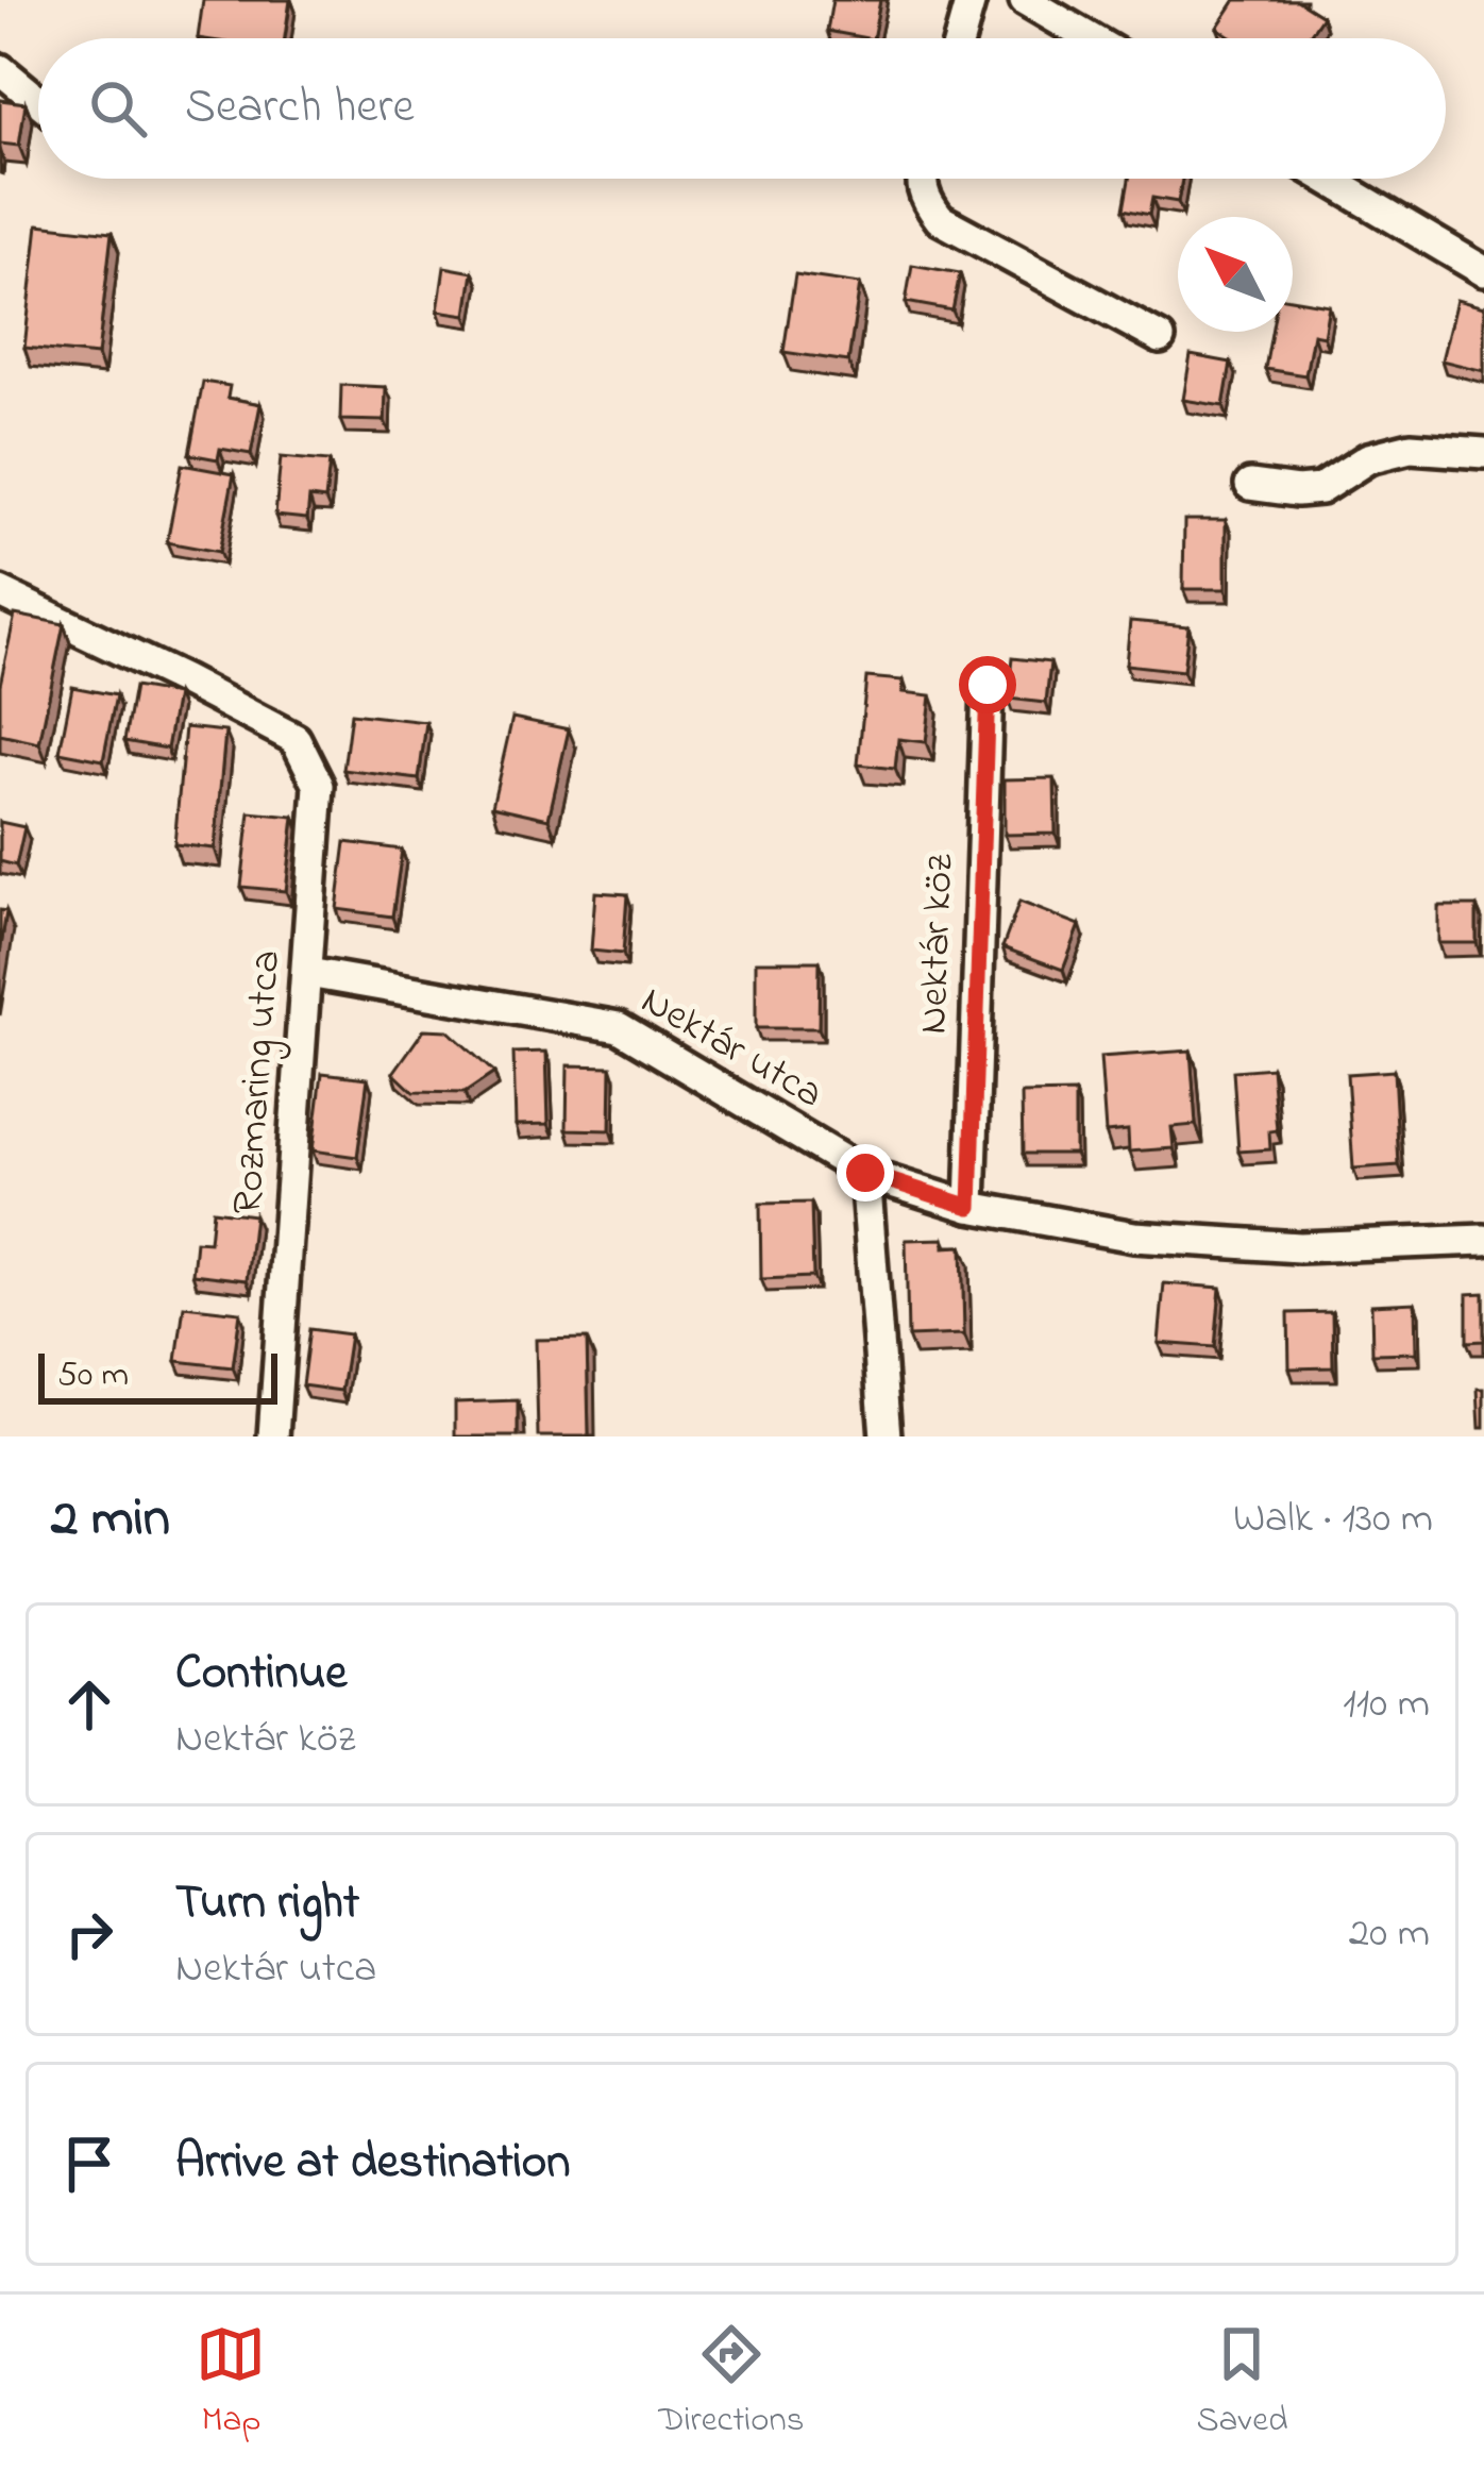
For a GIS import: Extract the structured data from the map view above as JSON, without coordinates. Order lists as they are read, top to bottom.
{
  "streets": {
    "street": ["Nektár köz", "Nektár utca", "Rozmaring utca"]
  },
  "crossings": [
    ["Nektár köz", "Nektár utca"],
    ["Nektár utca", "Rozmaring utca"]
  ],
  "scale_bar": "50 m",
  "north": "top left",
  "page": {
    "search": "Search here",
    "scale": "50 m",
    "heading": ["2 min", "Walk · 130 m"],
    "list": [
      ["Continue", "Nektár köz", "110 m"],
      ["Turn right", "Nektár utca", "20 m"],
      "Arrive at destination"
    ],
    "nav": ["Map", "Directions", "Saved"]
  }
}
